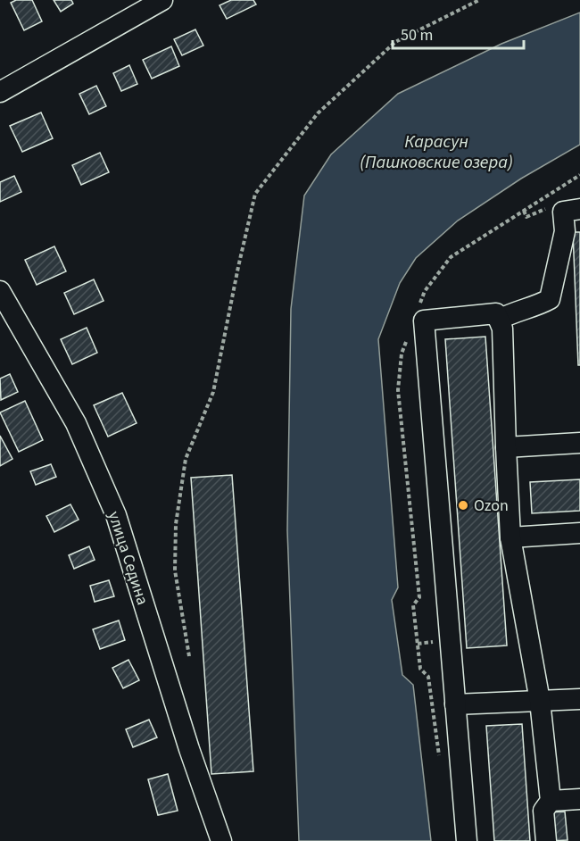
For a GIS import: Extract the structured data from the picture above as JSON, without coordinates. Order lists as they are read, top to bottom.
{
  "streets": {
    "street": ["улица Седина"]
  },
  "water": ["Карасун (Пашковские озера)"],
  "places": ["Ozon"],
  "scale_bar": "50 m"
}
